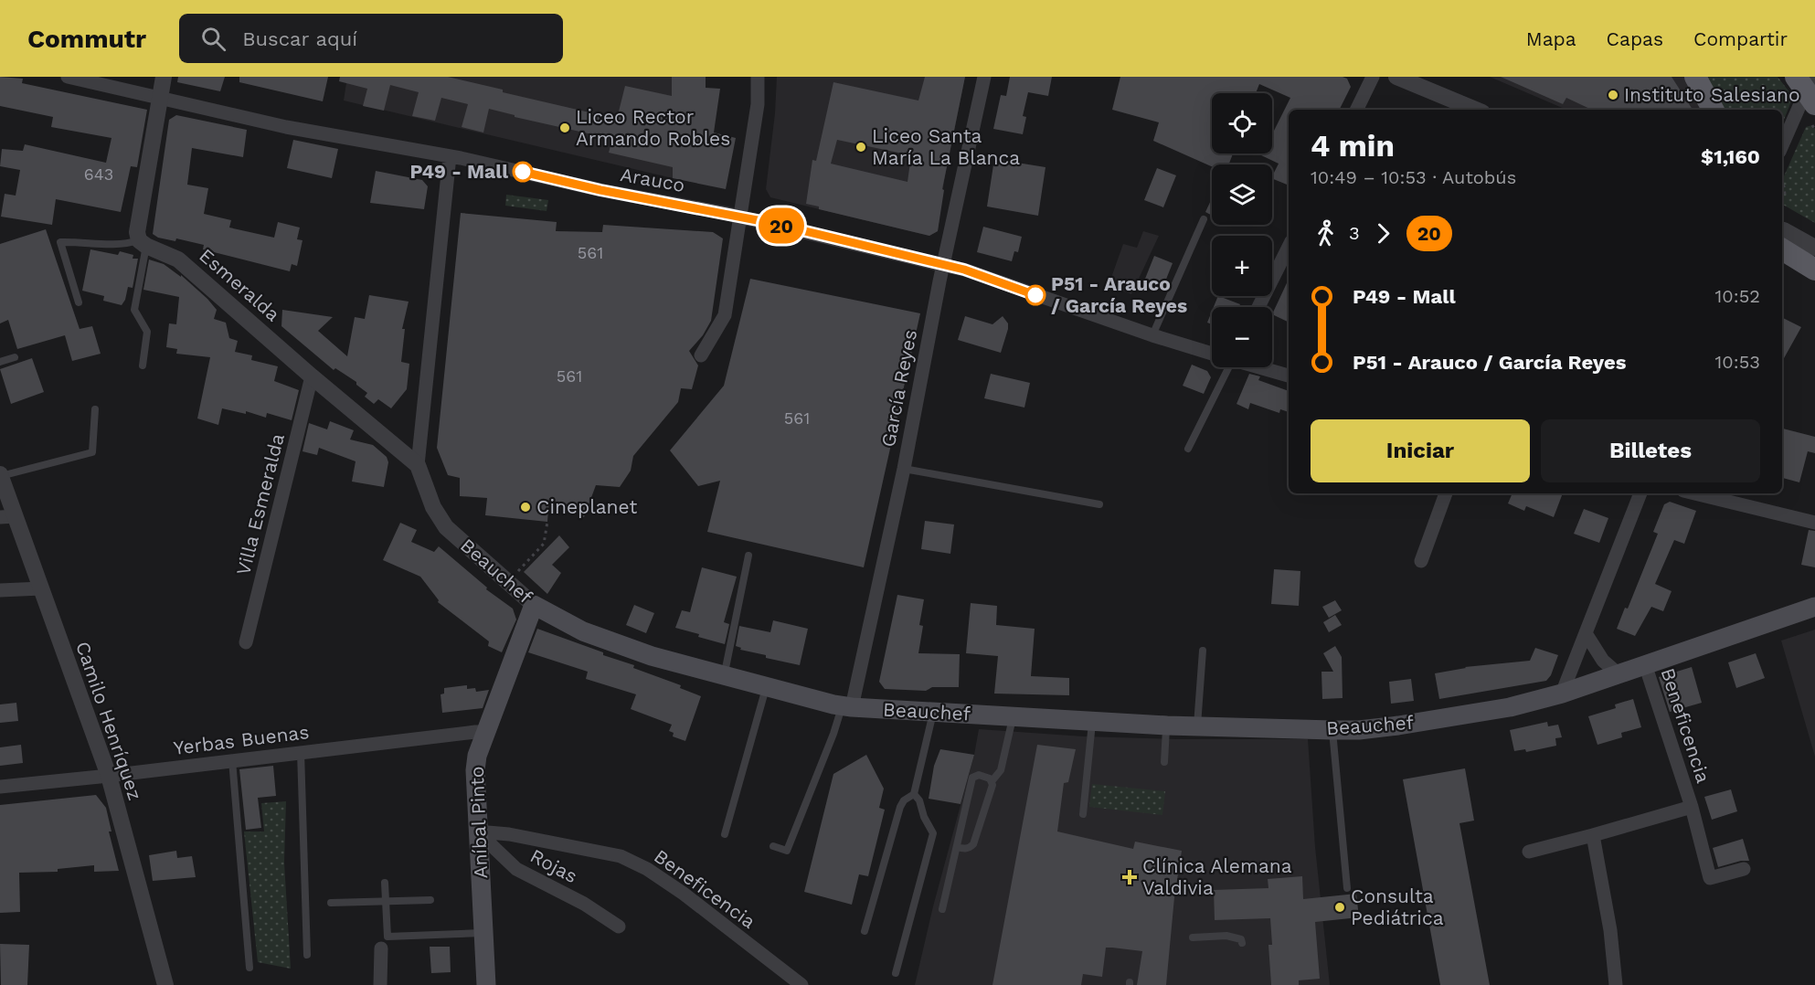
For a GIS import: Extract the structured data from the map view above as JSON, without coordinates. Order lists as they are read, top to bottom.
{
  "streets": {
    "main road": ["Beauchef", "Aníbal Pinto"],
    "street": [
      "Arauco",
      "Esmeralda",
      "García Reyes",
      "Villa Esmeralda",
      "Camilo Henríquez",
      "Beneficencia",
      "Yerbas Buenas",
      "Rojas"
    ]
  },
  "crossings": [
    ["Arauco", "García Reyes"],
    ["Arauco", "Beauchef"],
    ["Esmeralda", "Villa Esmeralda"],
    ["Esmeralda", "Beauchef"],
    ["García Reyes", "Beauchef"],
    ["Beauchef", "Beneficencia"],
    ["Beauchef", "Aníbal Pinto"],
    ["Camilo Henríquez", "Yerbas Buenas"],
    ["Beneficencia", "Aníbal Pinto"],
    ["Beneficencia", "Rojas"],
    ["Yerbas Buenas", "Aníbal Pinto"],
    ["Aníbal Pinto", "Rojas"]
  ],
  "places": {
    "other": [
      "Instituto Salesiano",
      "Liceo Rector Armando Robles",
      "Liceo Santa María La Blanca",
      "P49 - Mall",
      "P51 - Arauco / García Reyes",
      "Cineplanet",
      "Consulta Pediátrica"
    ],
    "health": ["Clínica Alemana Valdivia"]
  },
  "lines": ["bus line 20"],
  "house_numbers": [
    "643",
    "561",
    "561",
    "561"
  ],
  "page": {
    "header": "Commutr",
    "search": "Buscar aquí",
    "nav": ["Mapa", "Capas", "Compartir"],
    "on_map": "20",
    "map_buttons": ["+", "−"],
    "heading": ["4 min", "10:49 – 10:53 · Autobús", "$1,160"],
    "legs": ["3", "20"],
    "list": [
      {
        "name": "P49 - Mall",
        "value": "10:52"
      },
      {
        "name": "P51 - Arauco / García Reyes",
        "value": "10:53"
      }
    ],
    "buttons": ["Iniciar", "Billetes"]
  }
}
